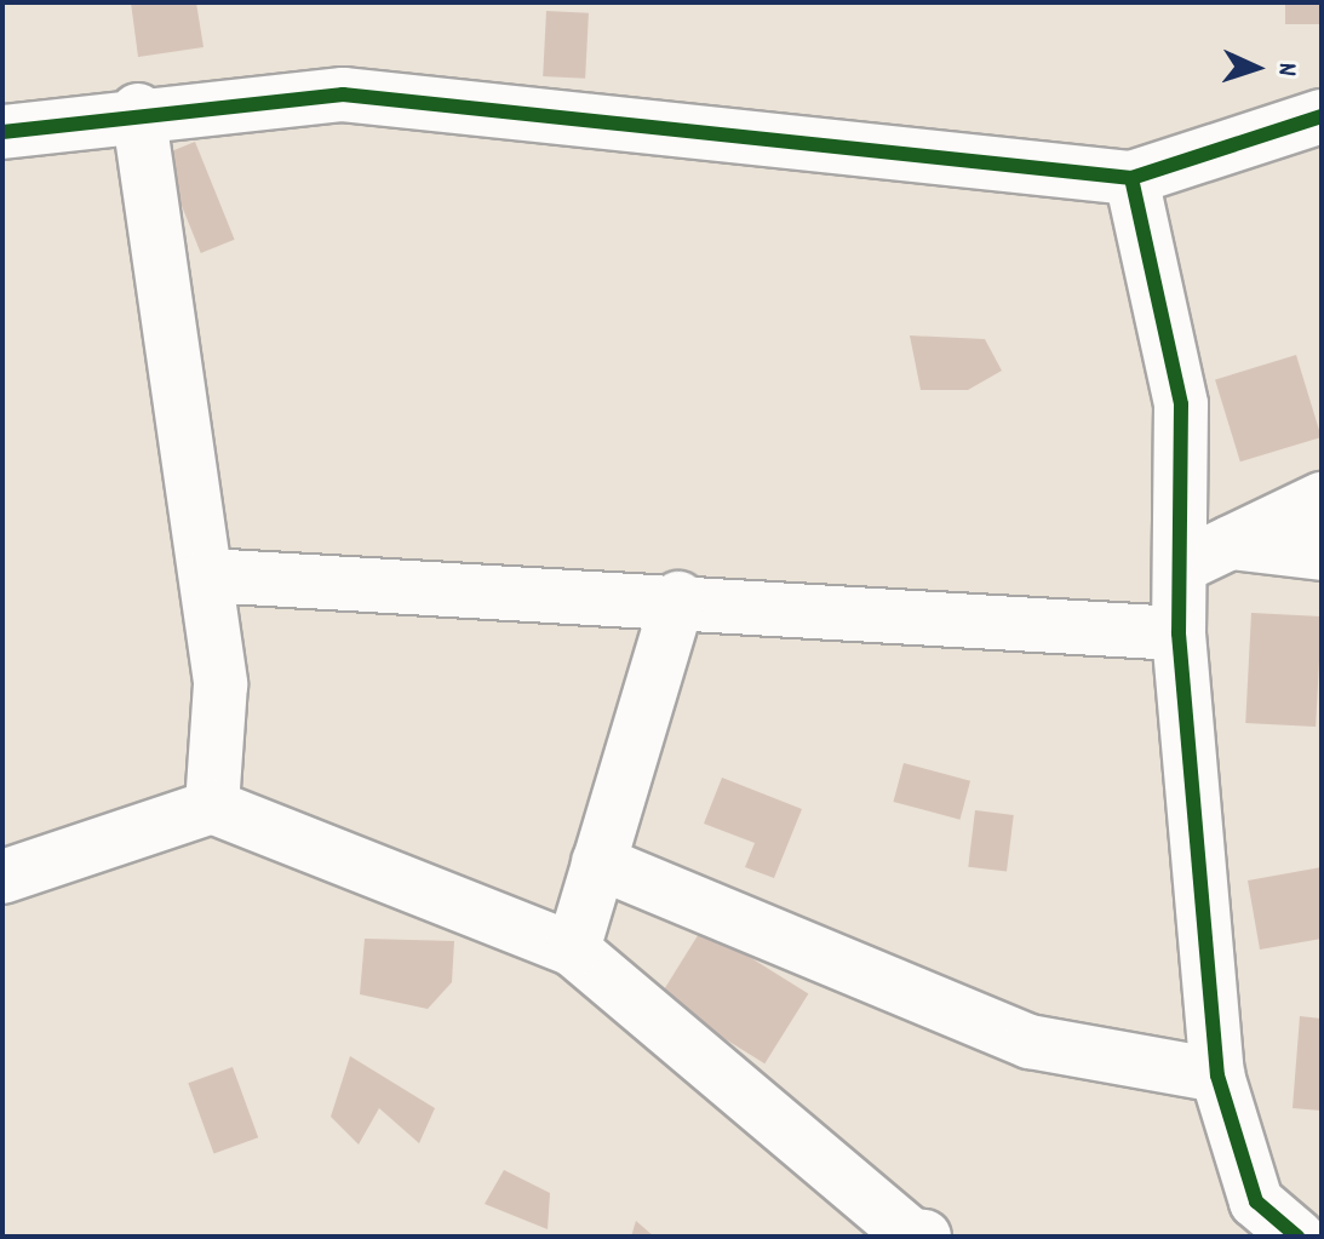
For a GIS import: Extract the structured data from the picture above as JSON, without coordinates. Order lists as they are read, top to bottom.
{
  "north": "right"
}
